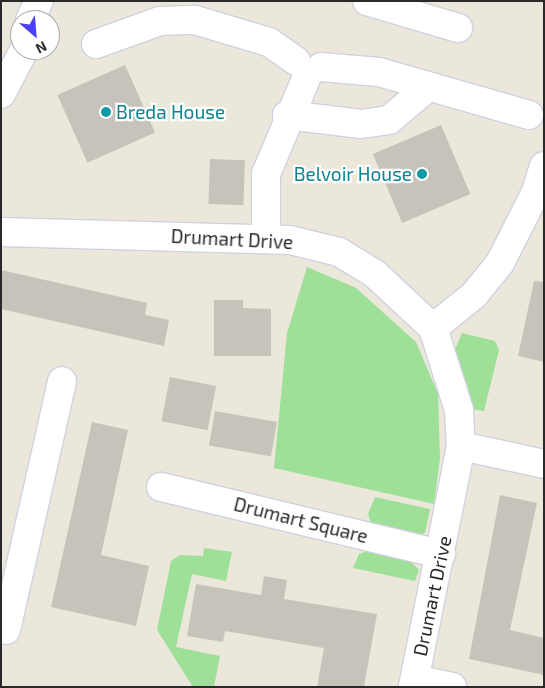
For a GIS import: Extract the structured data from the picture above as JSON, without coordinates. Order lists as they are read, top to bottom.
{
  "streets": {
    "street": ["Drumart Drive", "Drumart Square"]
  },
  "crossings": [
    ["Drumart Drive", "Drumart Square"]
  ],
  "places": ["Breda House", "Belvoir House"],
  "north": "bottom right"
}
